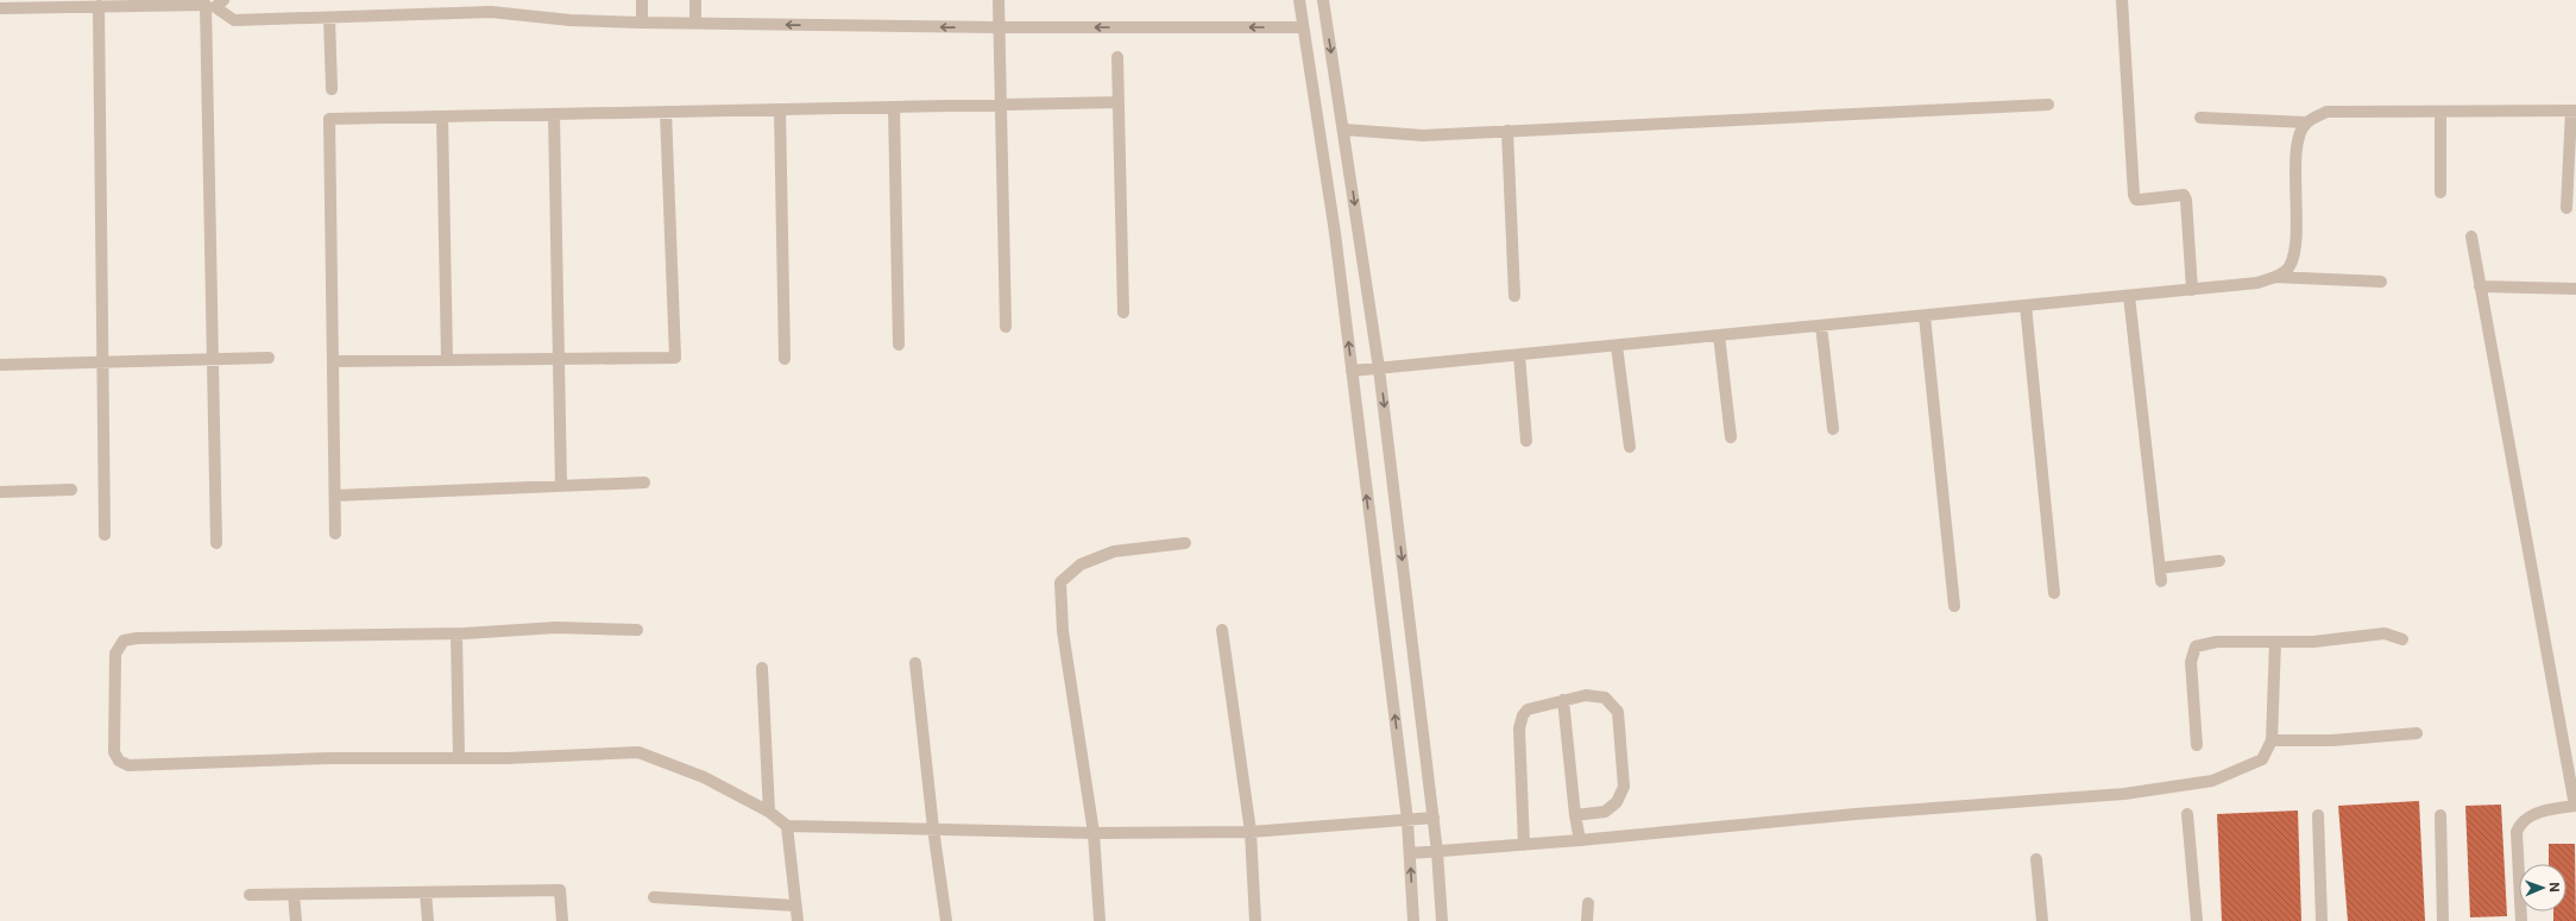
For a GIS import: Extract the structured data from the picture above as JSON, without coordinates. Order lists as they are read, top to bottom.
{
  "north": "right"
}
